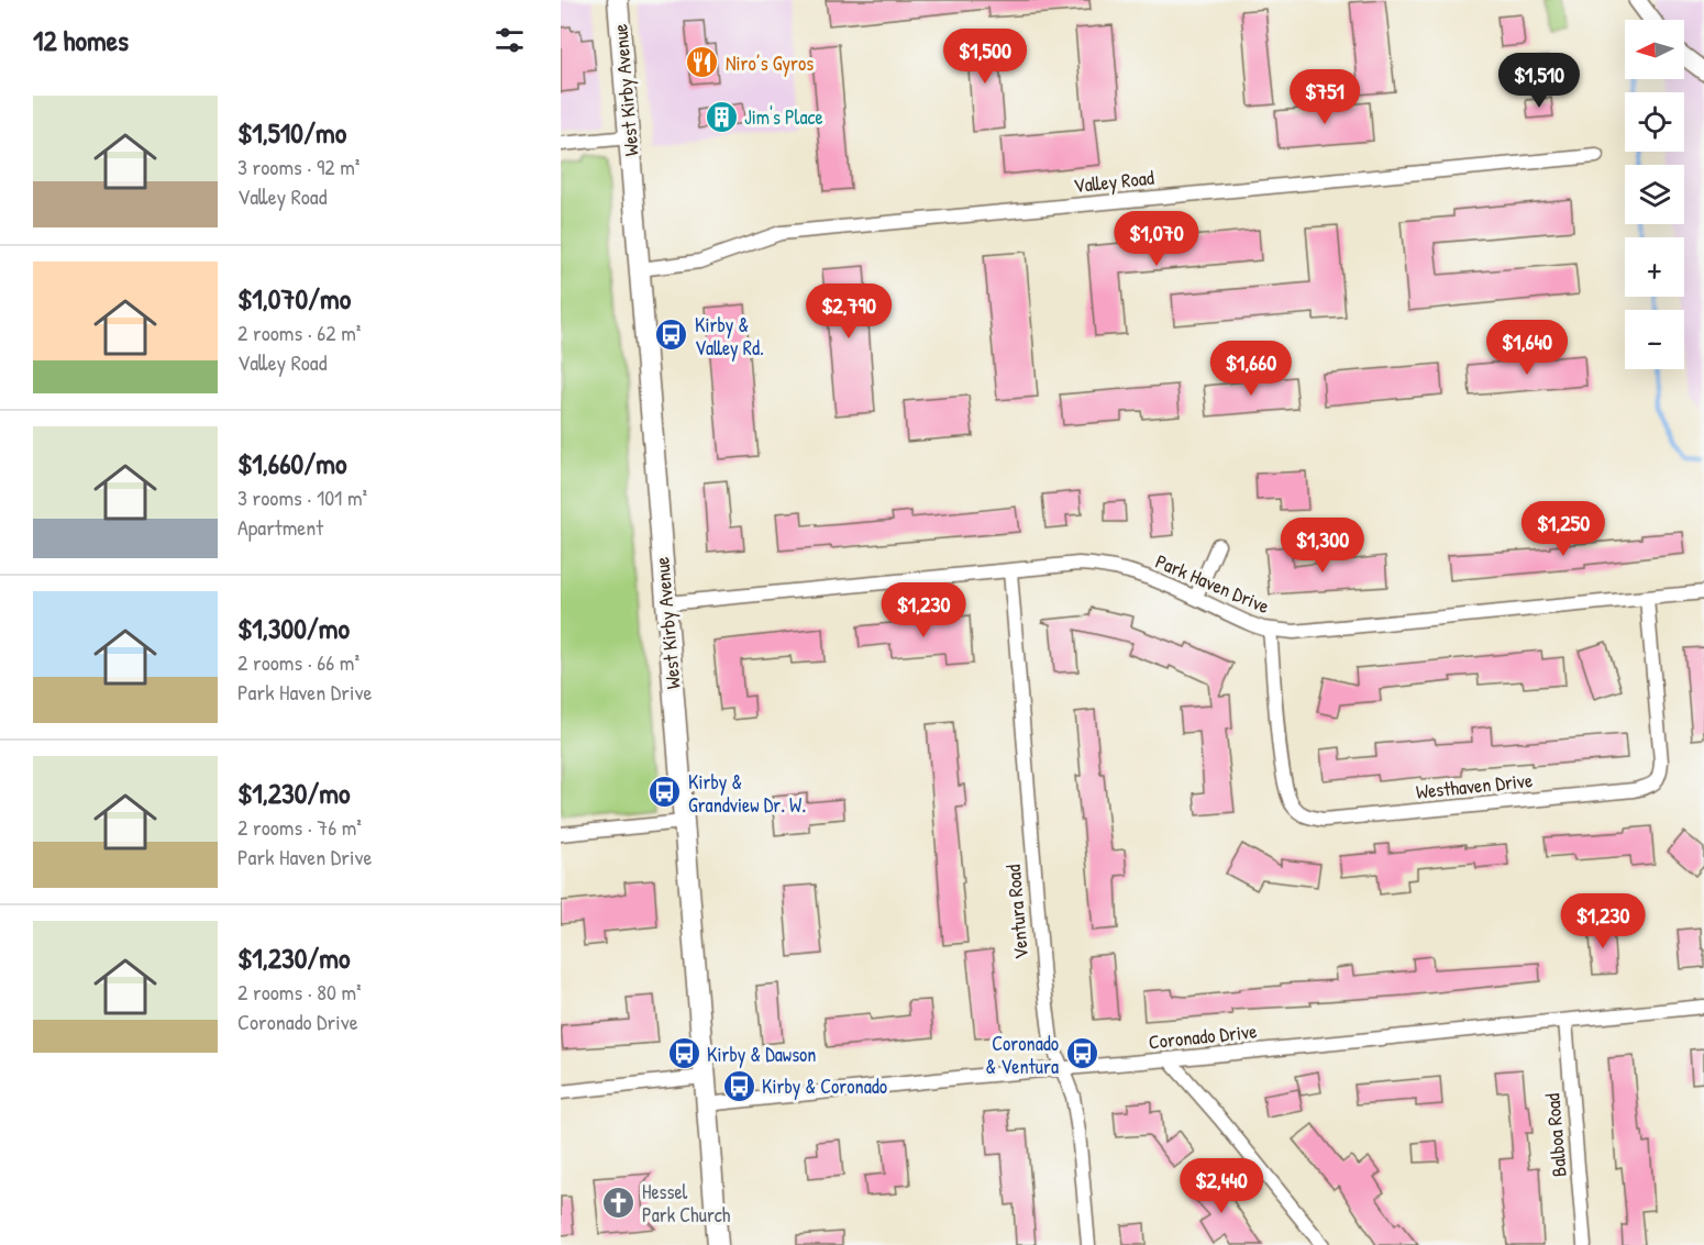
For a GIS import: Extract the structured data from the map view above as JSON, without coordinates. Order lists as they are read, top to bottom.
{
  "streets": {
    "main road": ["West Kirby Avenue"],
    "street": [
      "Valley Road",
      "Park Haven Drive",
      "Westhaven Drive",
      "Ventura Road",
      "Coronado Drive",
      "Balboa Road"
    ]
  },
  "crossings": [
    ["West Kirby Avenue", "Valley Road"],
    ["West Kirby Avenue", "Park Haven Drive"],
    ["West Kirby Avenue", "Coronado Drive"],
    ["Park Haven Drive", "Westhaven Drive"],
    ["Park Haven Drive", "Ventura Road"],
    ["Ventura Road", "Coronado Drive"],
    ["Coronado Drive", "Balboa Road"]
  ],
  "places": {
    "restaurant": ["Niro’s Gyros"],
    "building": ["Jim's Place"],
    "bus stop": [
      "Kirby & Valley Rd.",
      "Kirby & Grandview Dr. W.",
      "Kirby & Dawson",
      "Coronado & Ventura",
      "Kirby & Coronado"
    ],
    "church": ["Hessel Park Church"]
  },
  "north": "left",
  "page": {
    "heading": "12 homes",
    "map_buttons": ["+", "−"],
    "price": [
      "$1,500",
      "$1,510",
      "$751",
      "$1,070",
      "$2,790",
      "$1,640",
      "$1,660",
      "$1,250",
      "$1,300",
      "$1,230",
      "$1,230",
      "$2,440"
    ],
    "list": [
      {
        "name": "$1,510/mo",
        "note": "3 rooms · 92 m² · Valley Road"
      },
      {
        "name": "$1,070/mo",
        "note": "2 rooms · 62 m² · Valley Road"
      },
      {
        "name": "$1,660/mo",
        "note": "3 rooms · 101 m² · Apartment"
      },
      {
        "name": "$1,300/mo",
        "note": "2 rooms · 66 m² · Park Haven Drive"
      },
      {
        "name": "$1,230/mo",
        "note": "2 rooms · 76 m² · Park Haven Drive"
      },
      {
        "name": "$1,230/mo",
        "note": "2 rooms · 80 m² · Coronado Drive"
      }
    ]
  }
}
